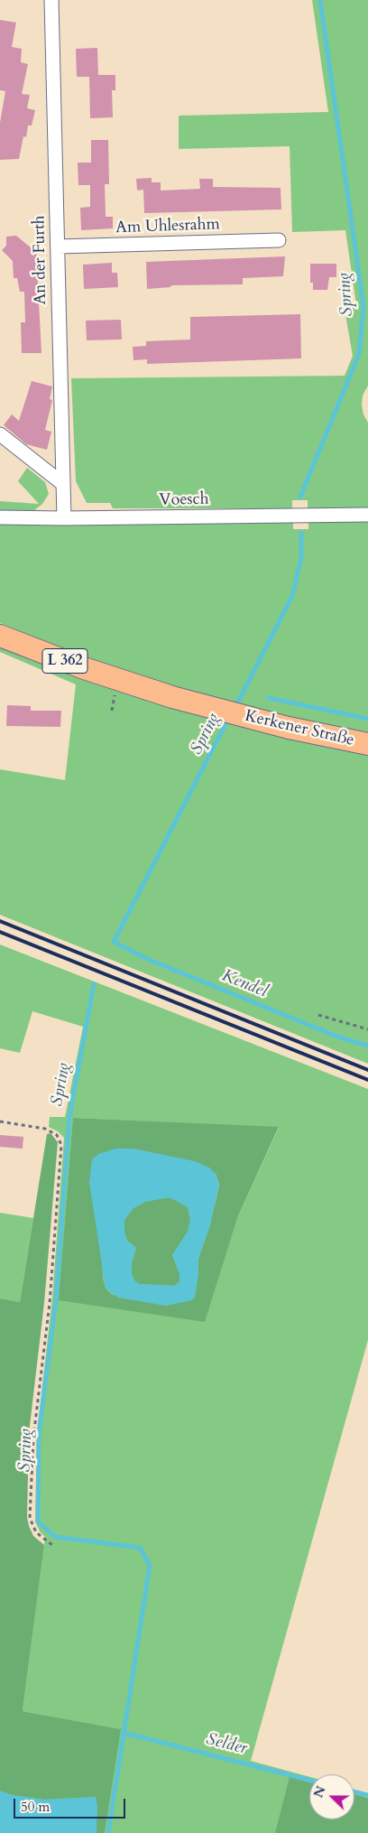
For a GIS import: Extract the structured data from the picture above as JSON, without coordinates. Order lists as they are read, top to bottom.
{
  "streets": {
    "main road": ["L 362", "Kerkener Straße"],
    "street": ["Am Uhlesrahm", "An der Furth", "Voesch"]
  },
  "crossings": [
    ["Am Uhlesrahm", "An der Furth"],
    ["An der Furth", "Voesch"]
  ],
  "water": ["Spring", "Kendel", "Selder"],
  "scale_bar": "50 m",
  "north": "left"
}
